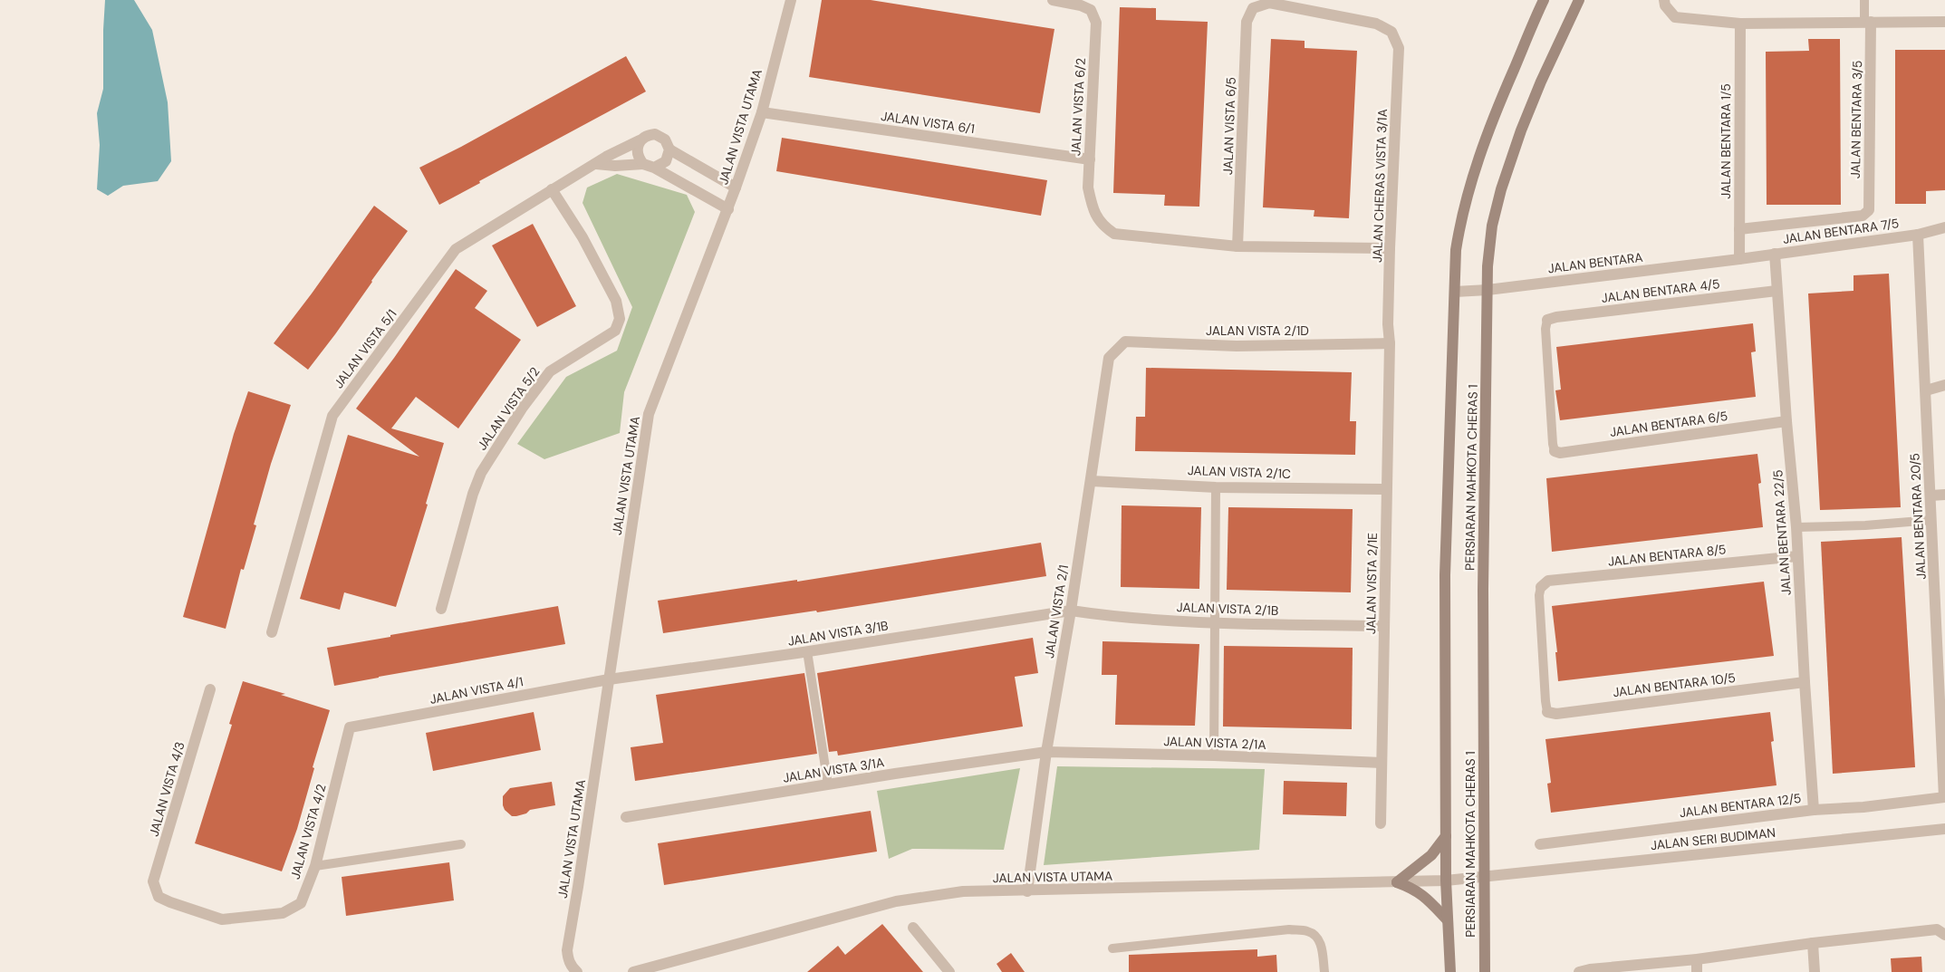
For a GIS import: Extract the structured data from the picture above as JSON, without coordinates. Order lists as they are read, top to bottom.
{
  "streets": {
    "main road": ["PERSIARAN MAHKOTA CHERAS 1"],
    "street": [
      "JALAN VISTA 6/2",
      "JALAN BENTARA 3/5",
      "JALAN VISTA 6/1",
      "JALAN VISTA 6/5",
      "JALAN VISTA UTAMA",
      "JALAN BENTARA 1/5",
      "JALAN CHERAS VISTA 3/1A",
      "JALAN BENTARA 7/5",
      "JALAN BENTARA",
      "JALAN BENTARA 4/5",
      "JALAN VISTA 2/1D",
      "JALAN VISTA 5/1",
      "JALAN VISTA 5/2",
      "JALAN BENTARA 6/5",
      "JALAN VISTA 2/1C",
      "JALAN BENTARA 20/5",
      "JALAN BENTARA 22/5",
      "JALAN BENTARA 8/5",
      "JALAN VISTA 2/1E",
      "JALAN VISTA 2/1B",
      "JALAN VISTA 2/1",
      "JALAN VISTA 3/1B",
      "JALAN BENTARA 10/5",
      "JALAN VISTA 4/1",
      "JALAN VISTA 2/1A",
      "JALAN VISTA 3/1A",
      "JALAN VISTA 4/3",
      "JALAN BENTARA 12/5",
      "JALAN VISTA 4/2",
      "JALAN SERI BUDIMAN"
    ]
  },
  "crossings": [
    ["JALAN VISTA 6/2", "JALAN VISTA 6/1"],
    ["JALAN VISTA 6/2", "JALAN VISTA 6/5"],
    ["JALAN BENTARA 3/5", "JALAN BENTARA 1/5"],
    ["JALAN VISTA 6/1", "JALAN VISTA UTAMA"],
    ["JALAN VISTA 6/5", "JALAN CHERAS VISTA 3/1A"],
    ["JALAN VISTA UTAMA", "PERSIARAN MAHKOTA CHERAS 1"],
    ["JALAN VISTA UTAMA", "JALAN VISTA 2/1"],
    ["JALAN VISTA UTAMA", "JALAN VISTA 3/1B"],
    ["JALAN VISTA UTAMA", "JALAN VISTA 4/1"],
    ["JALAN VISTA UTAMA", "JALAN SERI BUDIMAN"],
    ["JALAN BENTARA 1/5", "JALAN BENTARA 7/5"],
    ["JALAN BENTARA 1/5", "JALAN BENTARA"],
    ["JALAN CHERAS VISTA 3/1A", "JALAN VISTA 2/1D"],
    ["JALAN CHERAS VISTA 3/1A", "JALAN VISTA 2/1E"],
    ["JALAN BENTARA 7/5", "JALAN BENTARA"],
    ["JALAN BENTARA 7/5", "JALAN BENTARA 20/5"],
    ["JALAN BENTARA 7/5", "JALAN BENTARA 22/5"],
    ["JALAN BENTARA", "PERSIARAN MAHKOTA CHERAS 1"],
    ["JALAN BENTARA 4/5", "JALAN BENTARA 22/5"],
    ["JALAN VISTA 2/1D", "JALAN VISTA 2/1E"],
    ["JALAN VISTA 2/1D", "JALAN VISTA 2/1"],
    ["JALAN VISTA 5/1", "JALAN VISTA 5/2"],
    ["JALAN BENTARA 6/5", "JALAN BENTARA 22/5"],
    ["JALAN VISTA 2/1C", "JALAN VISTA 2/1E"],
    ["JALAN VISTA 2/1C", "JALAN VISTA 2/1"],
    ["PERSIARAN MAHKOTA CHERAS 1", "JALAN SERI BUDIMAN"],
    ["JALAN BENTARA 20/5", "JALAN BENTARA 12/5"],
    ["JALAN BENTARA 22/5", "JALAN BENTARA 8/5"],
    ["JALAN BENTARA 22/5", "JALAN BENTARA 10/5"],
    ["JALAN BENTARA 22/5", "JALAN BENTARA 12/5"],
    ["JALAN VISTA 2/1E", "JALAN VISTA 2/1B"],
    ["JALAN VISTA 2/1E", "JALAN VISTA 2/1A"],
    ["JALAN VISTA 2/1B", "JALAN VISTA 2/1"],
    ["JALAN VISTA 2/1B", "JALAN VISTA 3/1B"],
    ["JALAN VISTA 2/1", "JALAN VISTA 3/1B"],
    ["JALAN VISTA 2/1", "JALAN VISTA 2/1A"],
    ["JALAN VISTA 2/1", "JALAN VISTA 3/1A"],
    ["JALAN VISTA 3/1B", "JALAN VISTA 4/1"],
    ["JALAN VISTA 4/1", "JALAN VISTA 4/2"],
    ["JALAN VISTA 2/1A", "JALAN VISTA 3/1A"],
    ["JALAN VISTA 4/3", "JALAN VISTA 4/2"]
  ]
}
